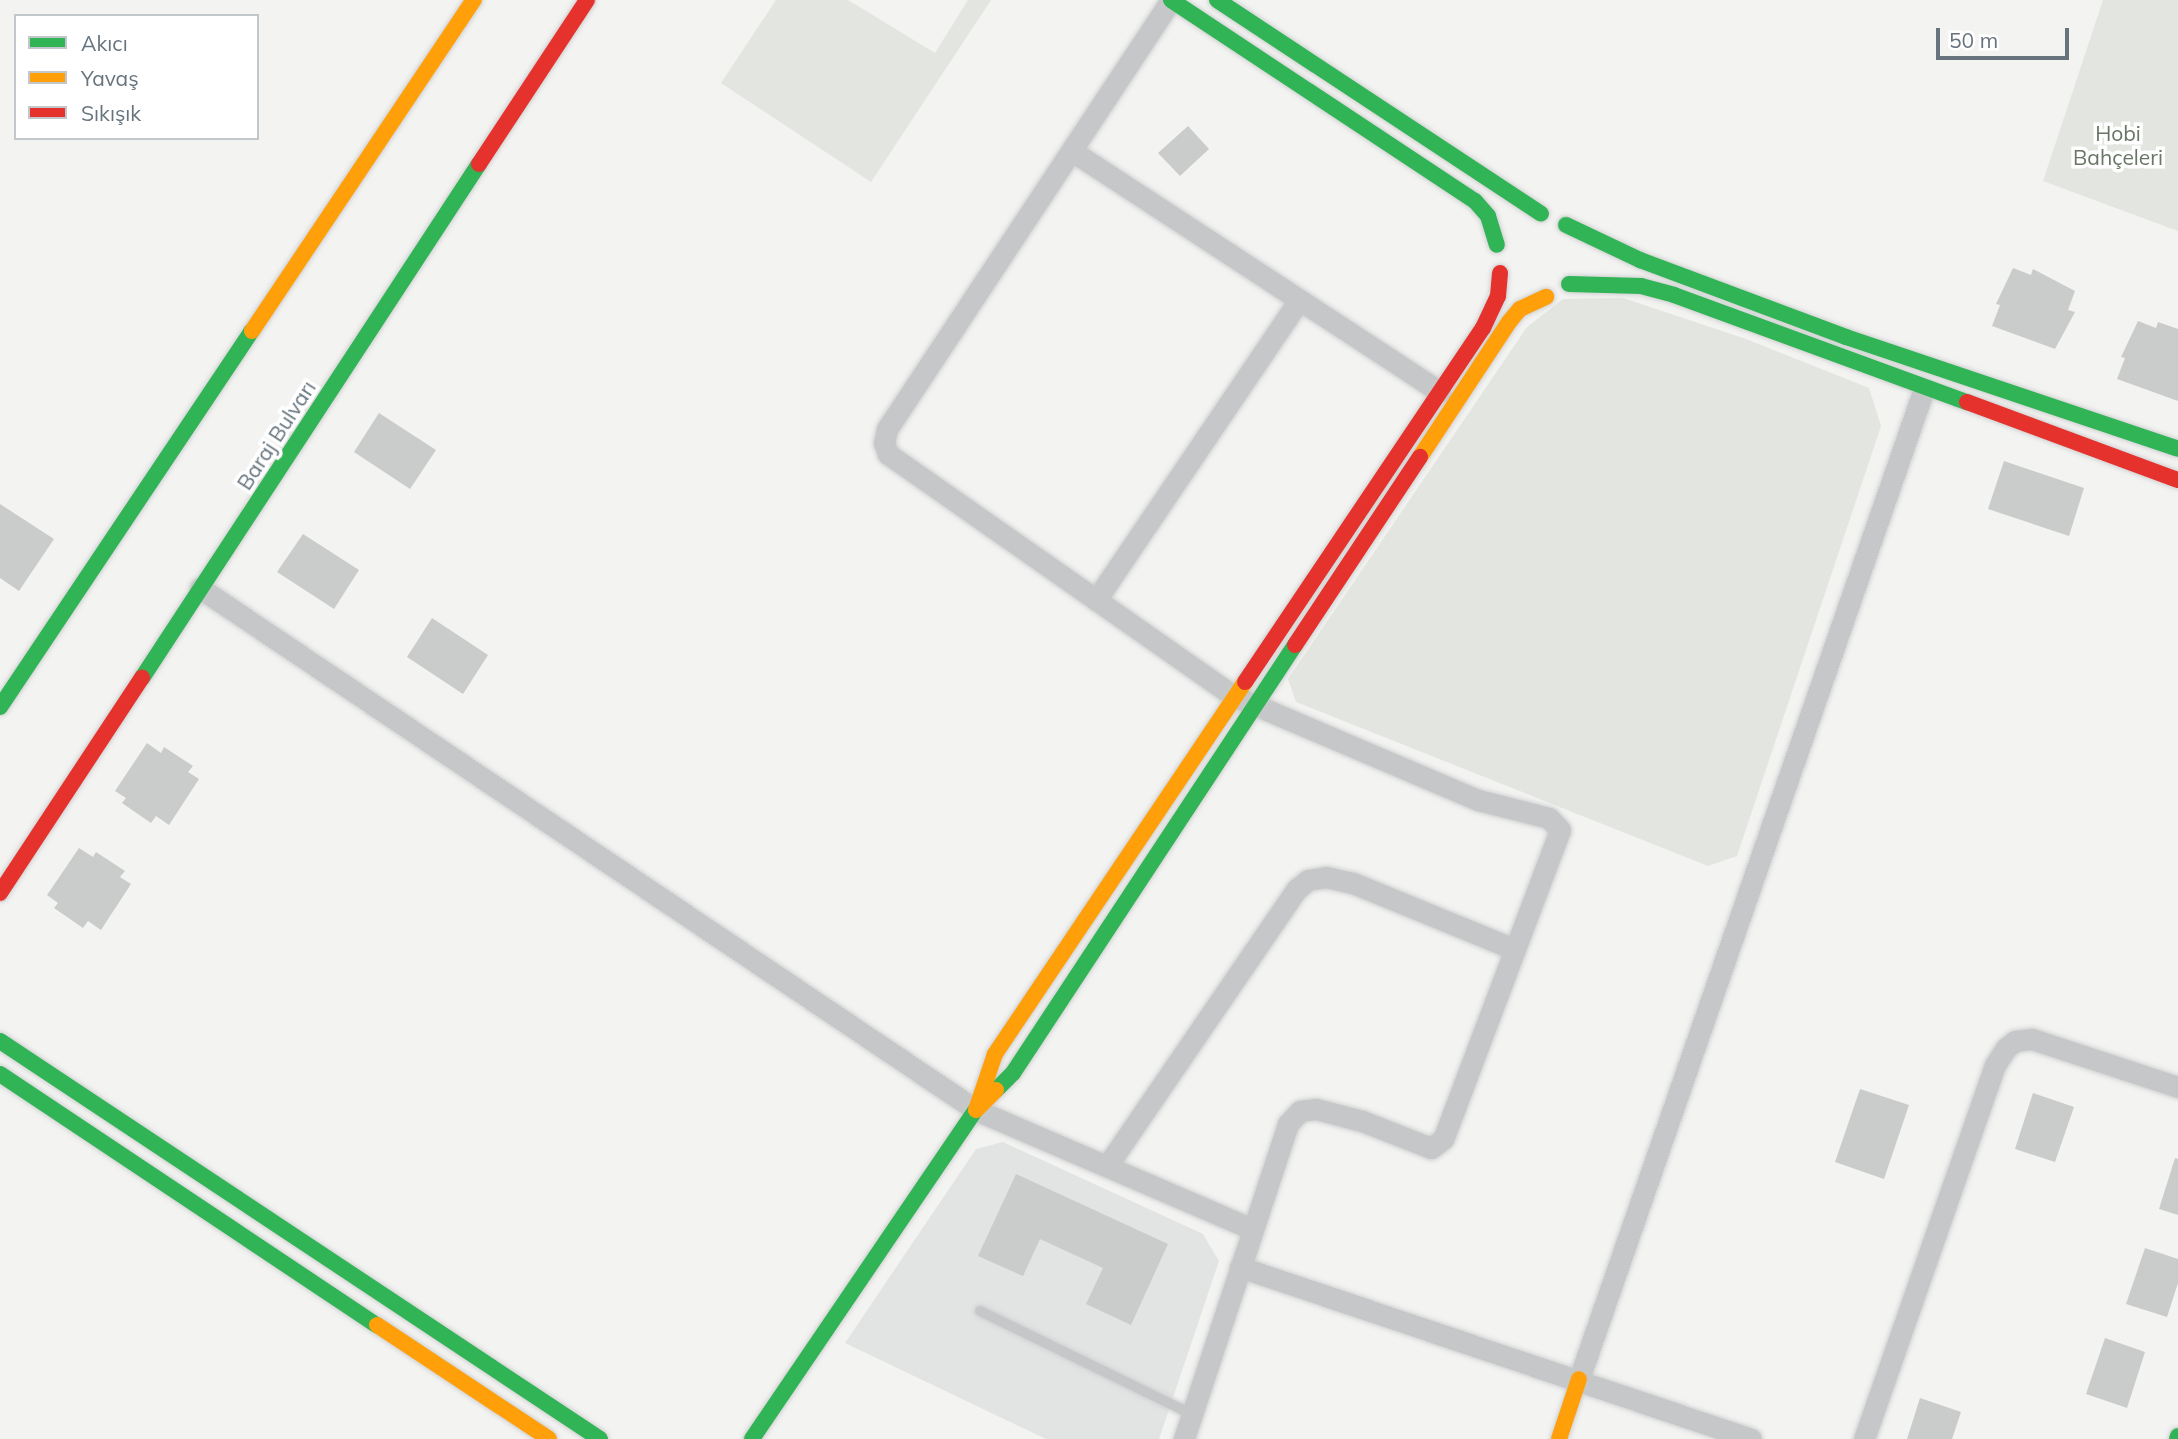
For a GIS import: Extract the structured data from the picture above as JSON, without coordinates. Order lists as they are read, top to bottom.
{
  "streets": {
    "street": ["Baraj Bulvarı"]
  },
  "parks": ["Hobi Bahçeleri"],
  "legend": ["Akıcı", "Yavaş", "Sıkışık"],
  "scale_bar": "50 m"
}
